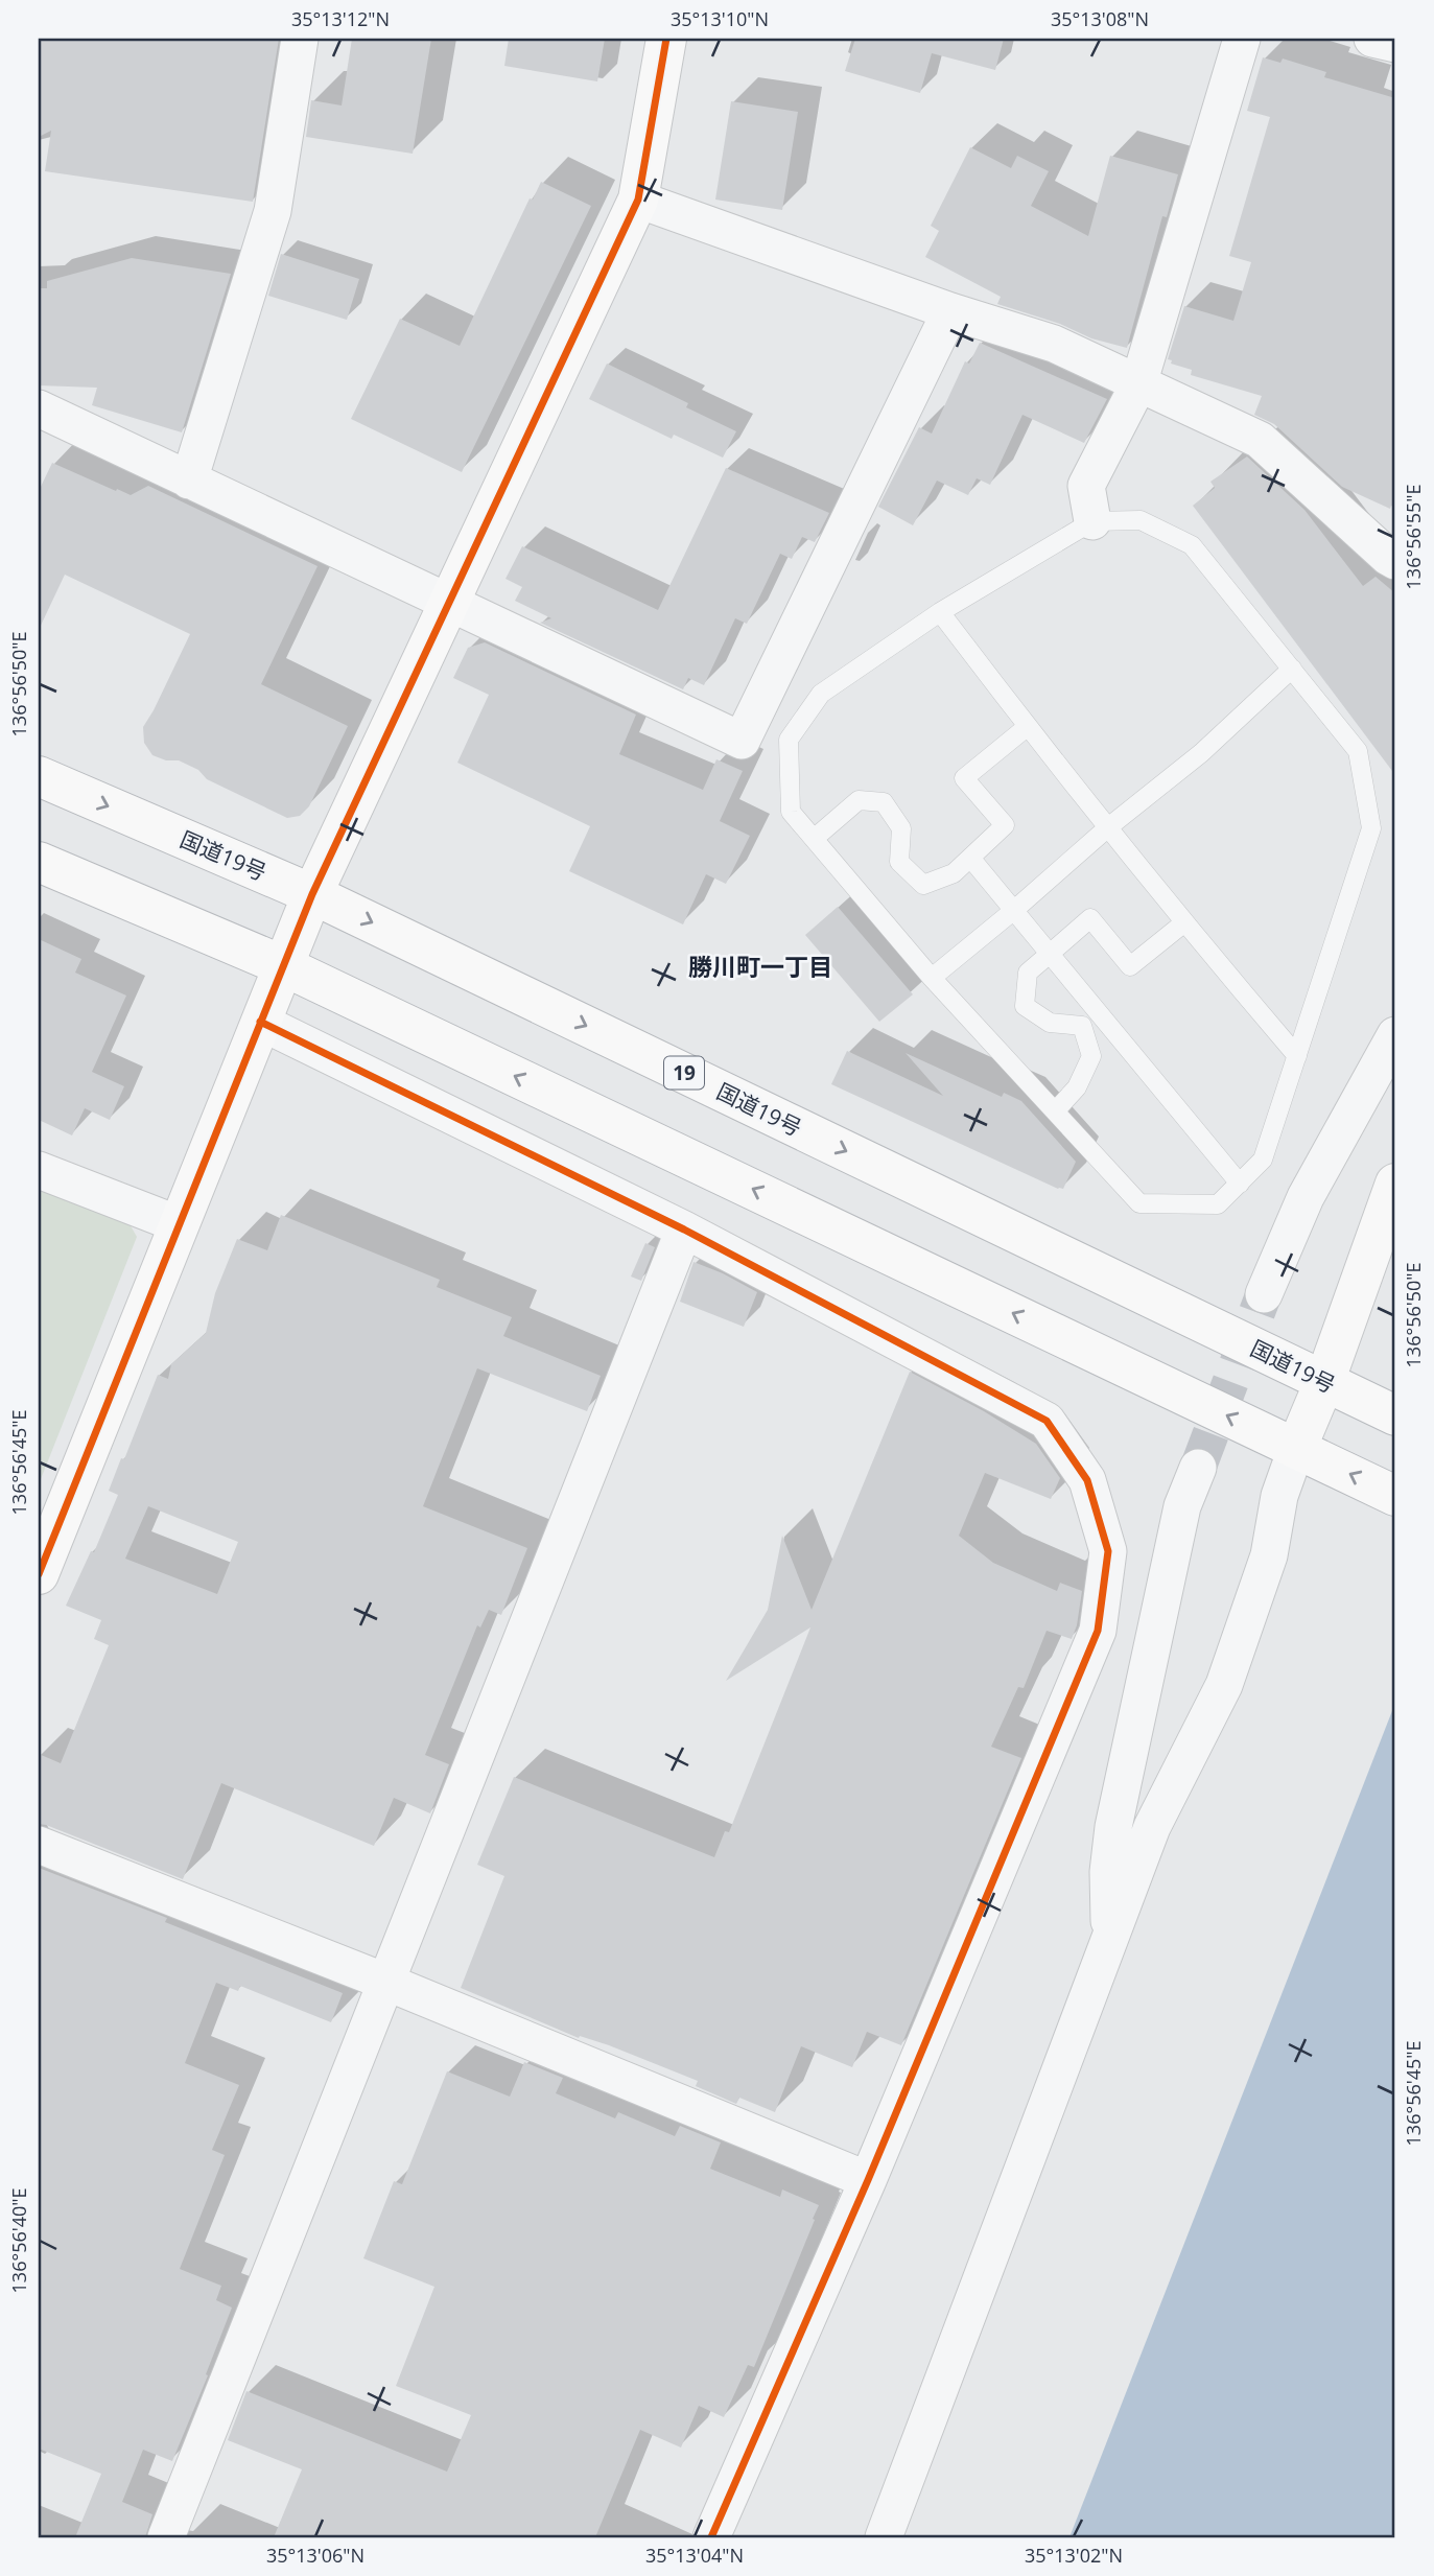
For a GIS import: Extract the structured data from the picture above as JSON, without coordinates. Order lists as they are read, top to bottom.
{
  "streets": {
    "main road": ["国道19号", "19"]
  },
  "districts": ["勝川町一丁目"],
  "coordinates": [
    "35°13'12\"N",
    "35°13'10\"N",
    "35°13'08\"N",
    "136°56'55\"E",
    "136°56'50\"E",
    "136°56'45\"E",
    "136°56'40\"E",
    "35°13'06\"N",
    "35°13'04\"N",
    "35°13'02\"N"
  ]
}
